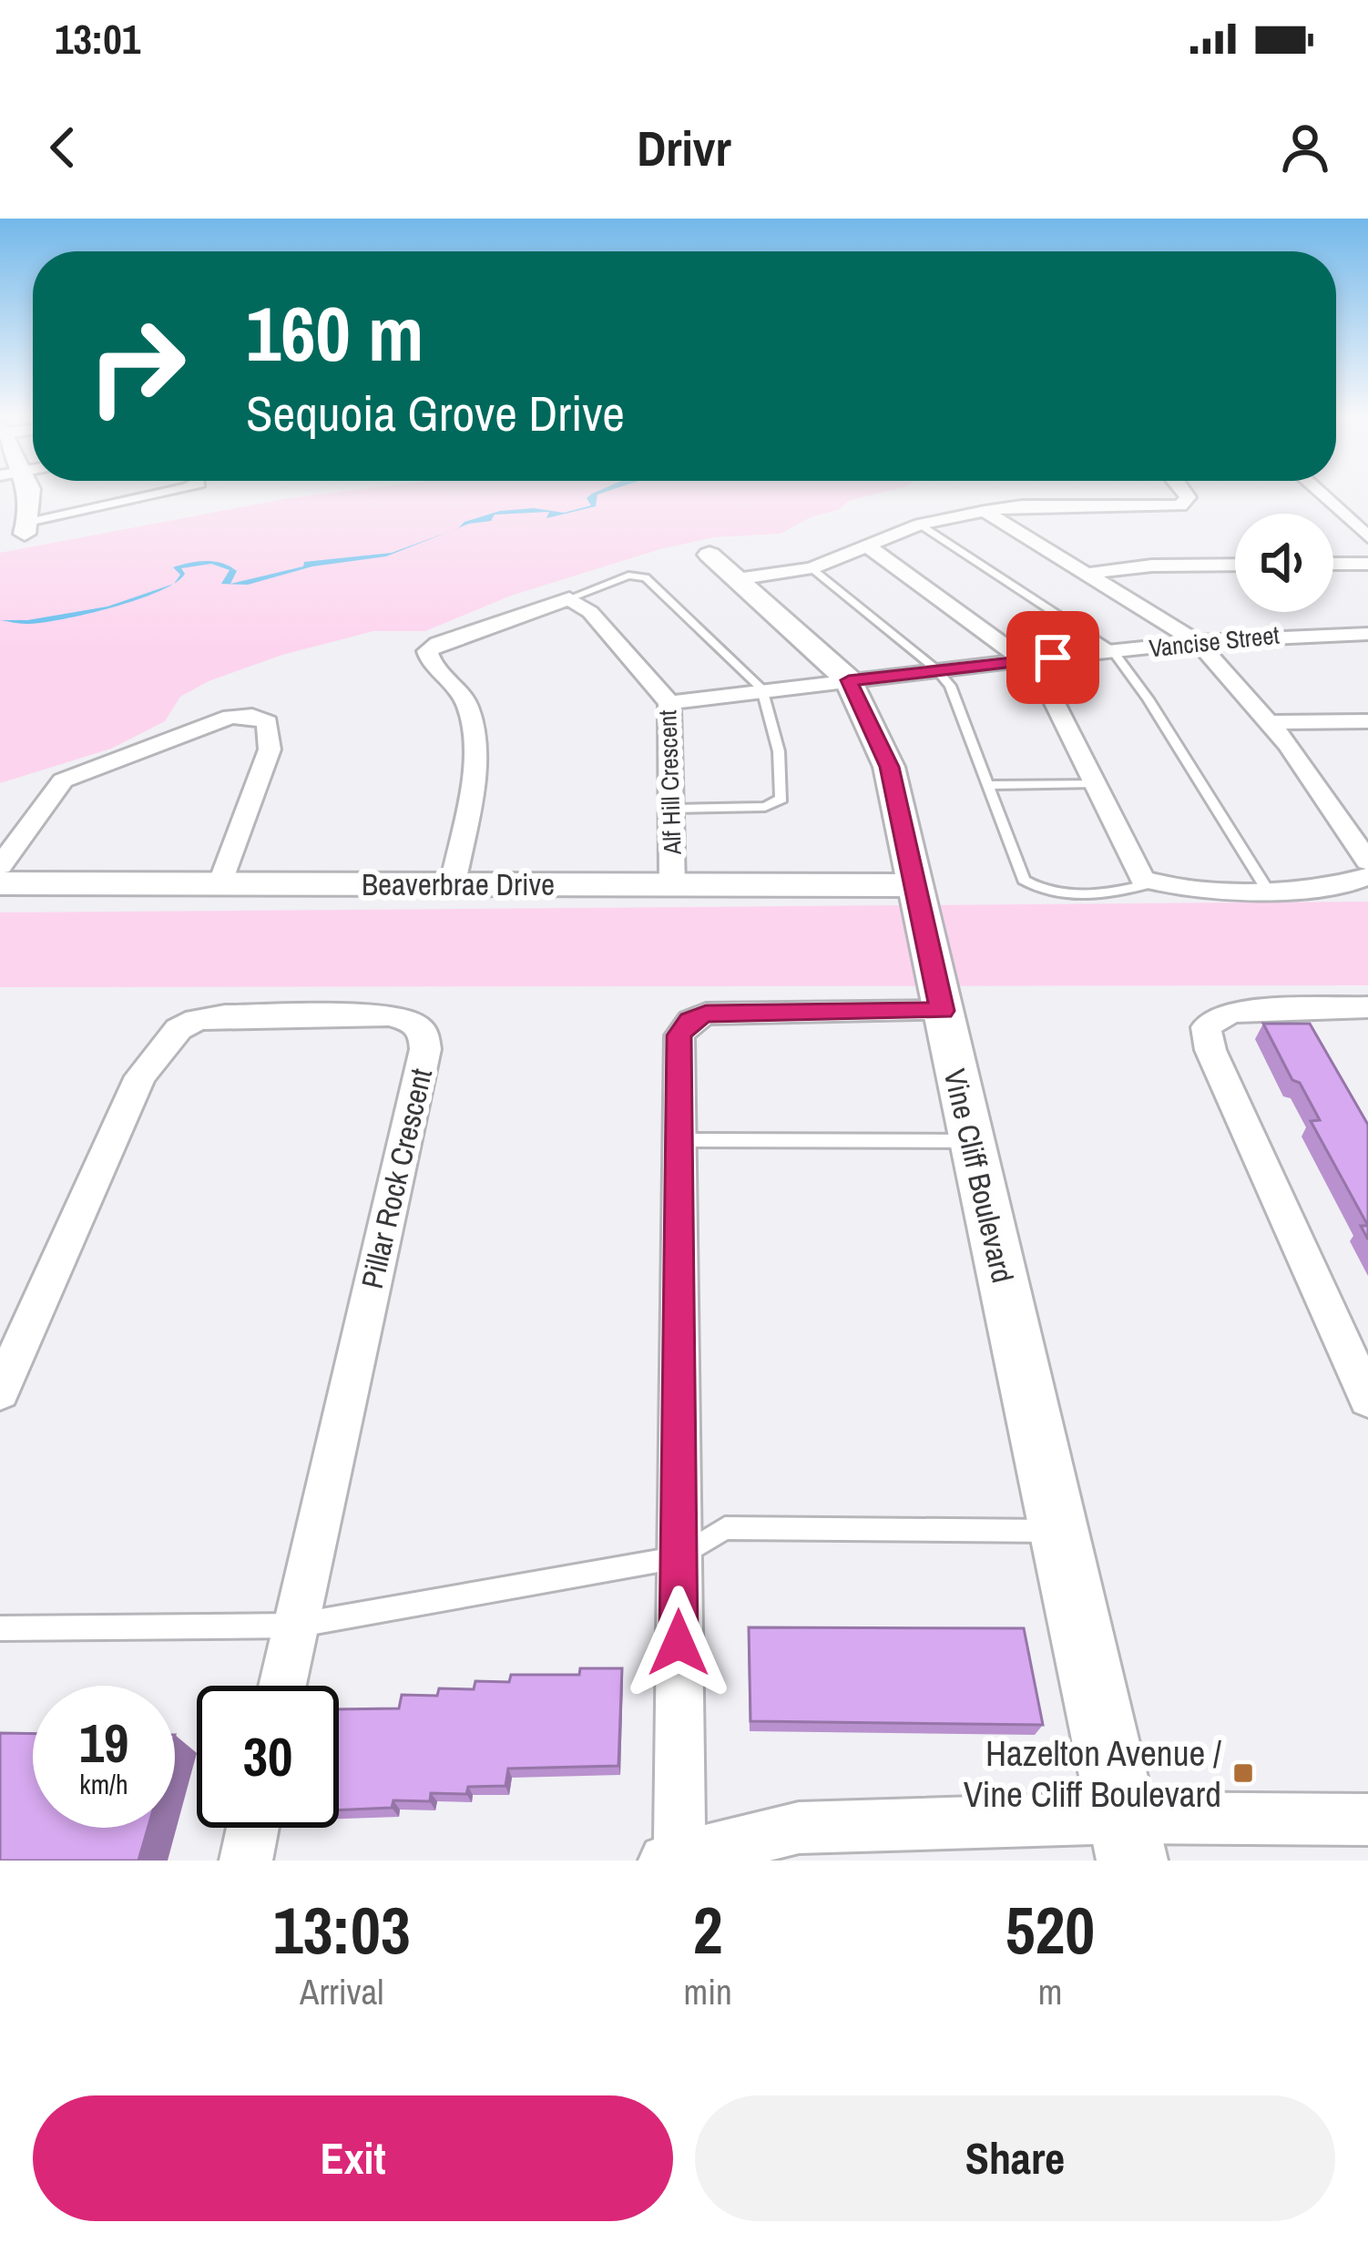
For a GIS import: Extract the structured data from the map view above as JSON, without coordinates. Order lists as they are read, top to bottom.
{
  "streets": {
    "street": [
      "Vancise Street",
      "Alf Hill Crescent",
      "Beaverbrae Drive",
      "Vine Cliff Boulevard",
      "Pillar Rock Crescent"
    ]
  },
  "crossings": [
    ["Vancise Street", "Alf Hill Crescent"],
    ["Vancise Street", "Vine Cliff Boulevard"],
    ["Alf Hill Crescent", "Beaverbrae Drive"],
    ["Beaverbrae Drive", "Vine Cliff Boulevard"]
  ],
  "places": {
    "transit": ["Hazelton Avenue / Vine Cliff Boulevard"]
  },
  "page": {
    "status": "13:01",
    "header": "Drivr",
    "turn": ["160 m", "Sequoia Grove Drive"],
    "speed": "19 km/h",
    "limit": "30",
    "eta": [
      "13:03",
      "Arrival",
      "2",
      "min",
      "520",
      "m"
    ],
    "buttons": ["Exit", "Share"]
  }
}
